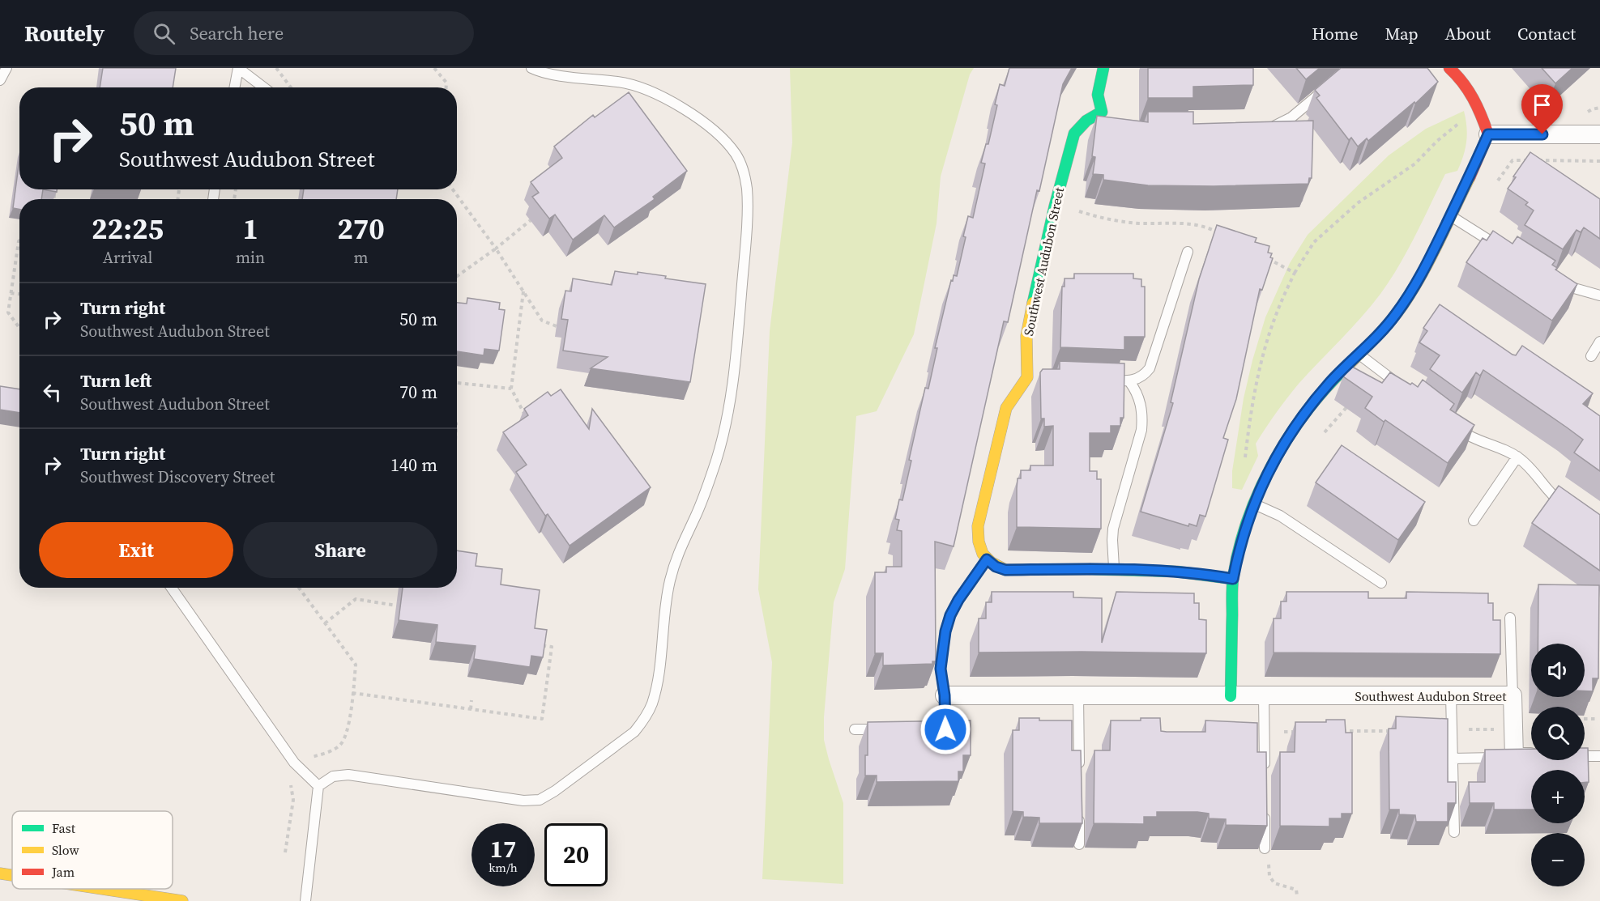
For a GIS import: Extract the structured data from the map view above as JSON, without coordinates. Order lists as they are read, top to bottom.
{
  "streets": {
    "street": ["Southwest Audubon Street"]
  },
  "legend": ["Fast", "Slow", "Jam"],
  "page": {
    "header": "Routely",
    "search": "Search here",
    "nav": [
      "Home",
      "Map",
      "About",
      "Contact"
    ],
    "turn": ["50 m", "Southwest Audubon Street"],
    "eta": [
      "22:25",
      "Arrival",
      "1",
      "min",
      "270",
      "m"
    ],
    "list": [
      {
        "name": "Turn right",
        "note": "Southwest Audubon Street",
        "value": "50 m"
      },
      {
        "name": "Turn left",
        "note": "Southwest Audubon Street",
        "value": "70 m"
      },
      {
        "name": "Turn right",
        "note": "Southwest Discovery Street",
        "value": "140 m"
      }
    ],
    "buttons": ["Exit", "Share"],
    "map_buttons": ["+", "−"],
    "speed": "17 km/h",
    "limit": "20"
  }
}
